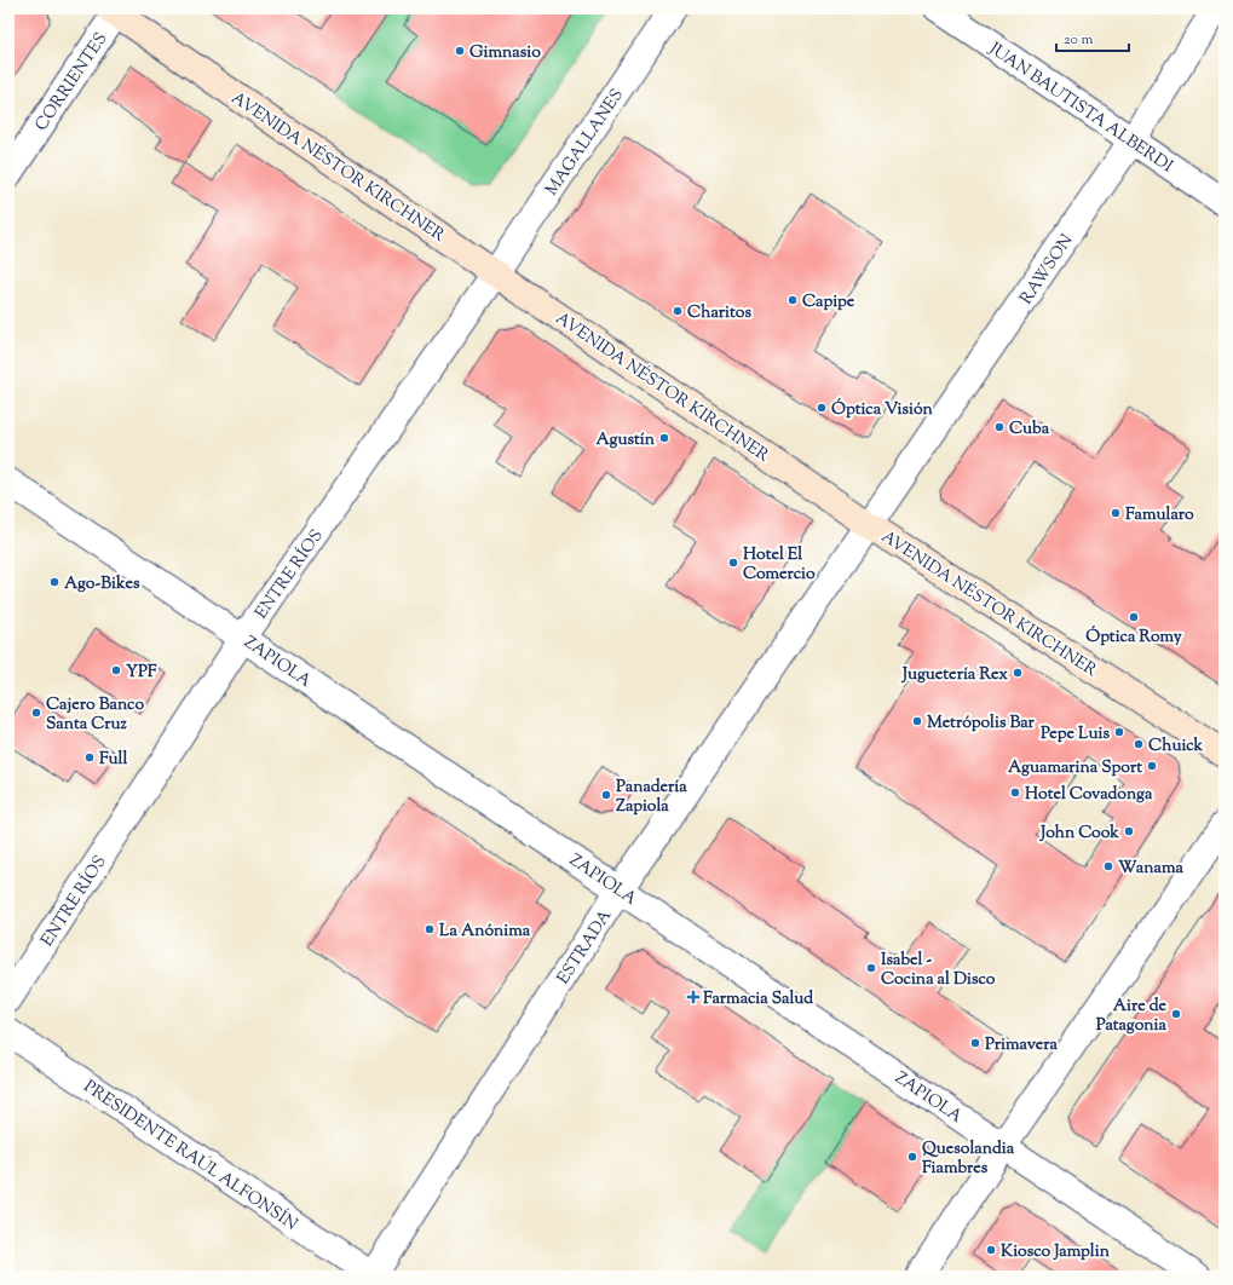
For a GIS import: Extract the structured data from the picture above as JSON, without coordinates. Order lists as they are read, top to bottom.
{
  "streets": {
    "main road": ["AVENIDA NÉSTOR KIRCHNER"],
    "street": [
      "CORRIENTES",
      "JUAN BAUTISTA ALBERDI",
      "MAGALLANES",
      "RAWSON",
      "ENTRE RÍOS",
      "ZAPIOLA",
      "ESTRADA",
      "PRESIDENTE RAÚL ALFONSÍN"
    ]
  },
  "crossings": [
    ["CORRIENTES", "AVENIDA NÉSTOR KIRCHNER"],
    ["JUAN BAUTISTA ALBERDI", "RAWSON"],
    ["MAGALLANES", "AVENIDA NÉSTOR KIRCHNER"],
    ["MAGALLANES", "ENTRE RÍOS"],
    ["AVENIDA NÉSTOR KIRCHNER", "RAWSON"],
    ["AVENIDA NÉSTOR KIRCHNER", "ENTRE RÍOS"],
    ["AVENIDA NÉSTOR KIRCHNER", "ESTRADA"],
    ["RAWSON", "ESTRADA"],
    ["ENTRE RÍOS", "ZAPIOLA"],
    ["ZAPIOLA", "ESTRADA"],
    ["ESTRADA", "PRESIDENTE RAÚL ALFONSÍN"]
  ],
  "places": {
    "other": [
      "Gimnasio",
      "Capipe",
      "Charitos",
      "Óptica Visión",
      "Cuba",
      "Agustín",
      "Famularo",
      "Hotel El Comercio",
      "Ago-Bikes",
      "Óptica Romy",
      "YPF",
      "Juguetería Rex",
      "Cajero Banco Santa Cruz",
      "Metrópolis Bar",
      "Pepe Luis",
      "Chuick",
      "Full",
      "Aguamarina Sport",
      "Hotel Covadonga",
      "Panadería Zapiola",
      "John Cook",
      "Wanama",
      "La Anónima",
      "Isabel - Cocina al Disco",
      "Aire de Patagonia",
      "Primavera",
      "Quesolandia Fiambres",
      "Kiosco Jamplin"
    ],
    "health": ["Farmacia Salud"]
  },
  "scale_bar": "20 m"
}
